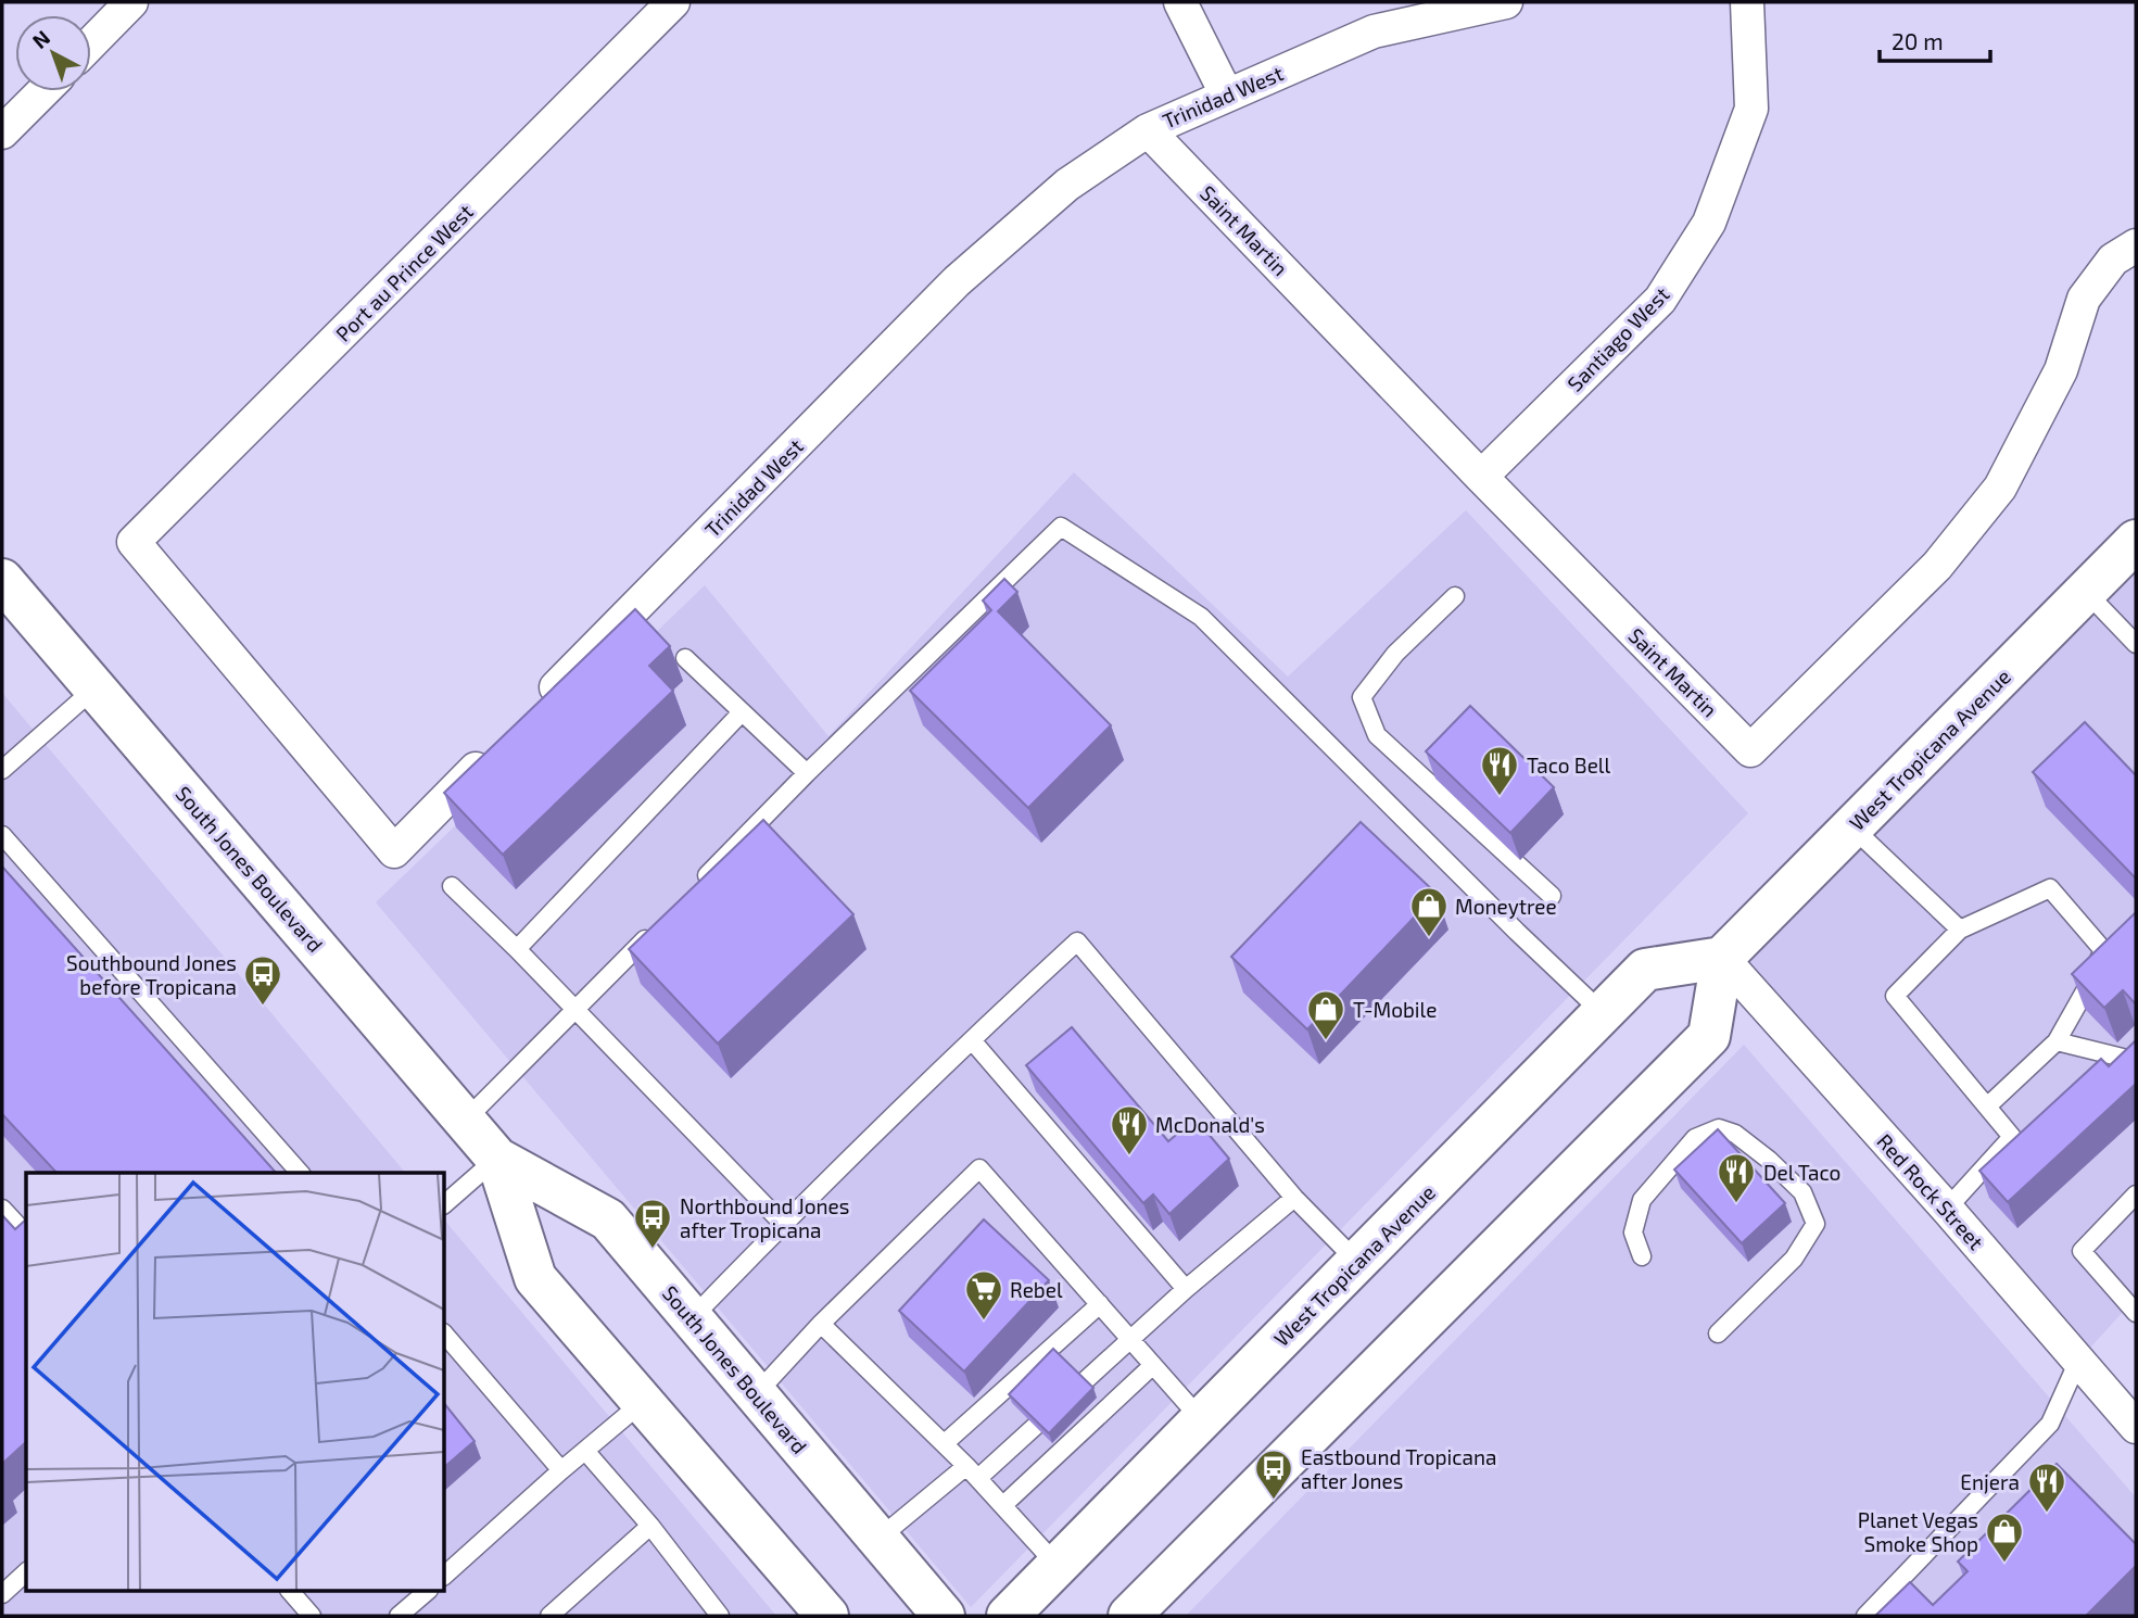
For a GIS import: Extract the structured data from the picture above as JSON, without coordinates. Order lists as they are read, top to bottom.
{
  "streets": {
    "main road": ["West Tropicana Avenue", "South Jones Boulevard"],
    "street": [
      "Trinidad West",
      "Saint Martin",
      "Port au Prince West",
      "Santiago West",
      "Red Rock Street"
    ]
  },
  "crossings": [
    ["Trinidad West", "Saint Martin"],
    ["Saint Martin", "Santiago West"],
    ["West Tropicana Avenue", "Red Rock Street"]
  ],
  "places": {
    "restaurant": [
      "Taco Bell",
      "McDonald's",
      "Del Taco",
      "Enjera"
    ],
    "shop": ["Moneytree", "T-Mobile", "Planet Vegas Smoke Shop"],
    "bus stop": ["Southbound Jones before Tropicana", "Northbound Jones after Tropicana", "Eastbound Tropicana after Jones"],
    "supermarket": ["Rebel"]
  },
  "scale_bar": "20 m",
  "north": "top left"
}
